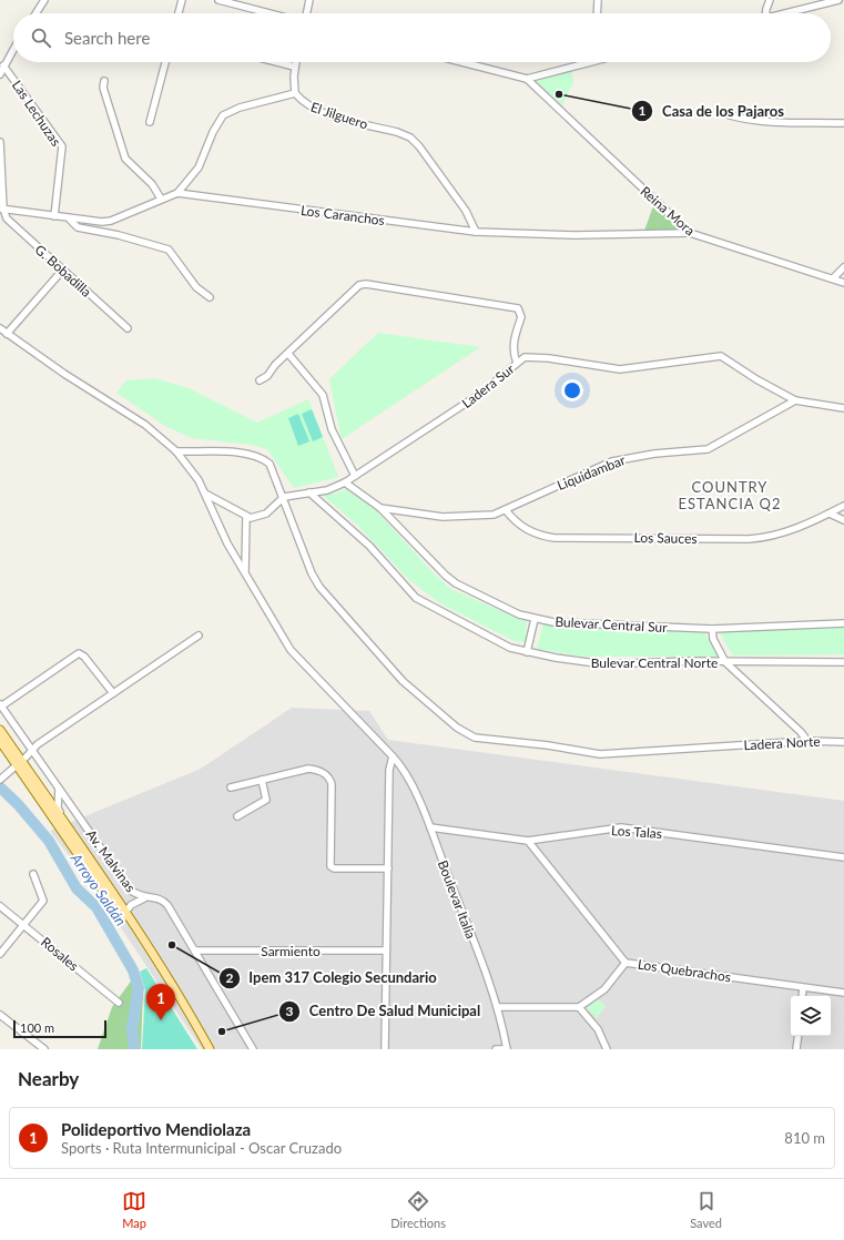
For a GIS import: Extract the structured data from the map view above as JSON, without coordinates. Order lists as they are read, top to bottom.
{
  "streets": {
    "street": [
      "Las Lechuzas",
      "El Jilguero",
      "Reina Mora",
      "Los Caranchos",
      "G. Bobadilla",
      "Ladera Sur",
      "Liquidambar",
      "Los Sauces",
      "Bulevar Central Sur",
      "Bulevar Central Norte",
      "Ladera Norte",
      "Los Talas",
      "Av. Malvinas",
      "Boulevar Italia",
      "Sarmiento",
      "Rosales",
      "Los Quebrachos"
    ]
  },
  "crossings": [
    ["Las Lechuzas", "Los Caranchos"],
    ["El Jilguero", "Los Caranchos"],
    ["Reina Mora", "Los Caranchos"],
    ["Los Caranchos", "G. Bobadilla"],
    ["Ladera Sur", "Liquidambar"],
    ["Ladera Sur", "Bulevar Central Sur"],
    ["Ladera Sur", "Bulevar Central Norte"],
    ["Ladera Sur", "Ladera Norte"],
    ["Liquidambar", "Los Sauces"],
    ["Liquidambar", "Bulevar Central Sur"],
    ["Ladera Norte", "Boulevar Italia"],
    ["Los Talas", "Boulevar Italia"],
    ["Los Talas", "Los Quebrachos"],
    ["Av. Malvinas", "Sarmiento"]
  ],
  "districts": ["COUNTRY ESTANCIA Q2"],
  "water": ["Arroyo Saldán"],
  "places": ["Casa de los Pajaros", "Ipem 317 Colegio Secundario", "Centro De Salud Municipal"],
  "scale_bar": "100 m",
  "page": {
    "search": "Search here",
    "pins": "1",
    "scale": "100 m",
    "heading": "Nearby",
    "list": [
      {
        "mark": "1",
        "name": "Polideportivo Mendiolaza",
        "note": "Sports · Ruta Intermunicipal - Oscar Cruzado",
        "value": "810 m"
      }
    ],
    "nav": ["Map", "Directions", "Saved"]
  }
}
